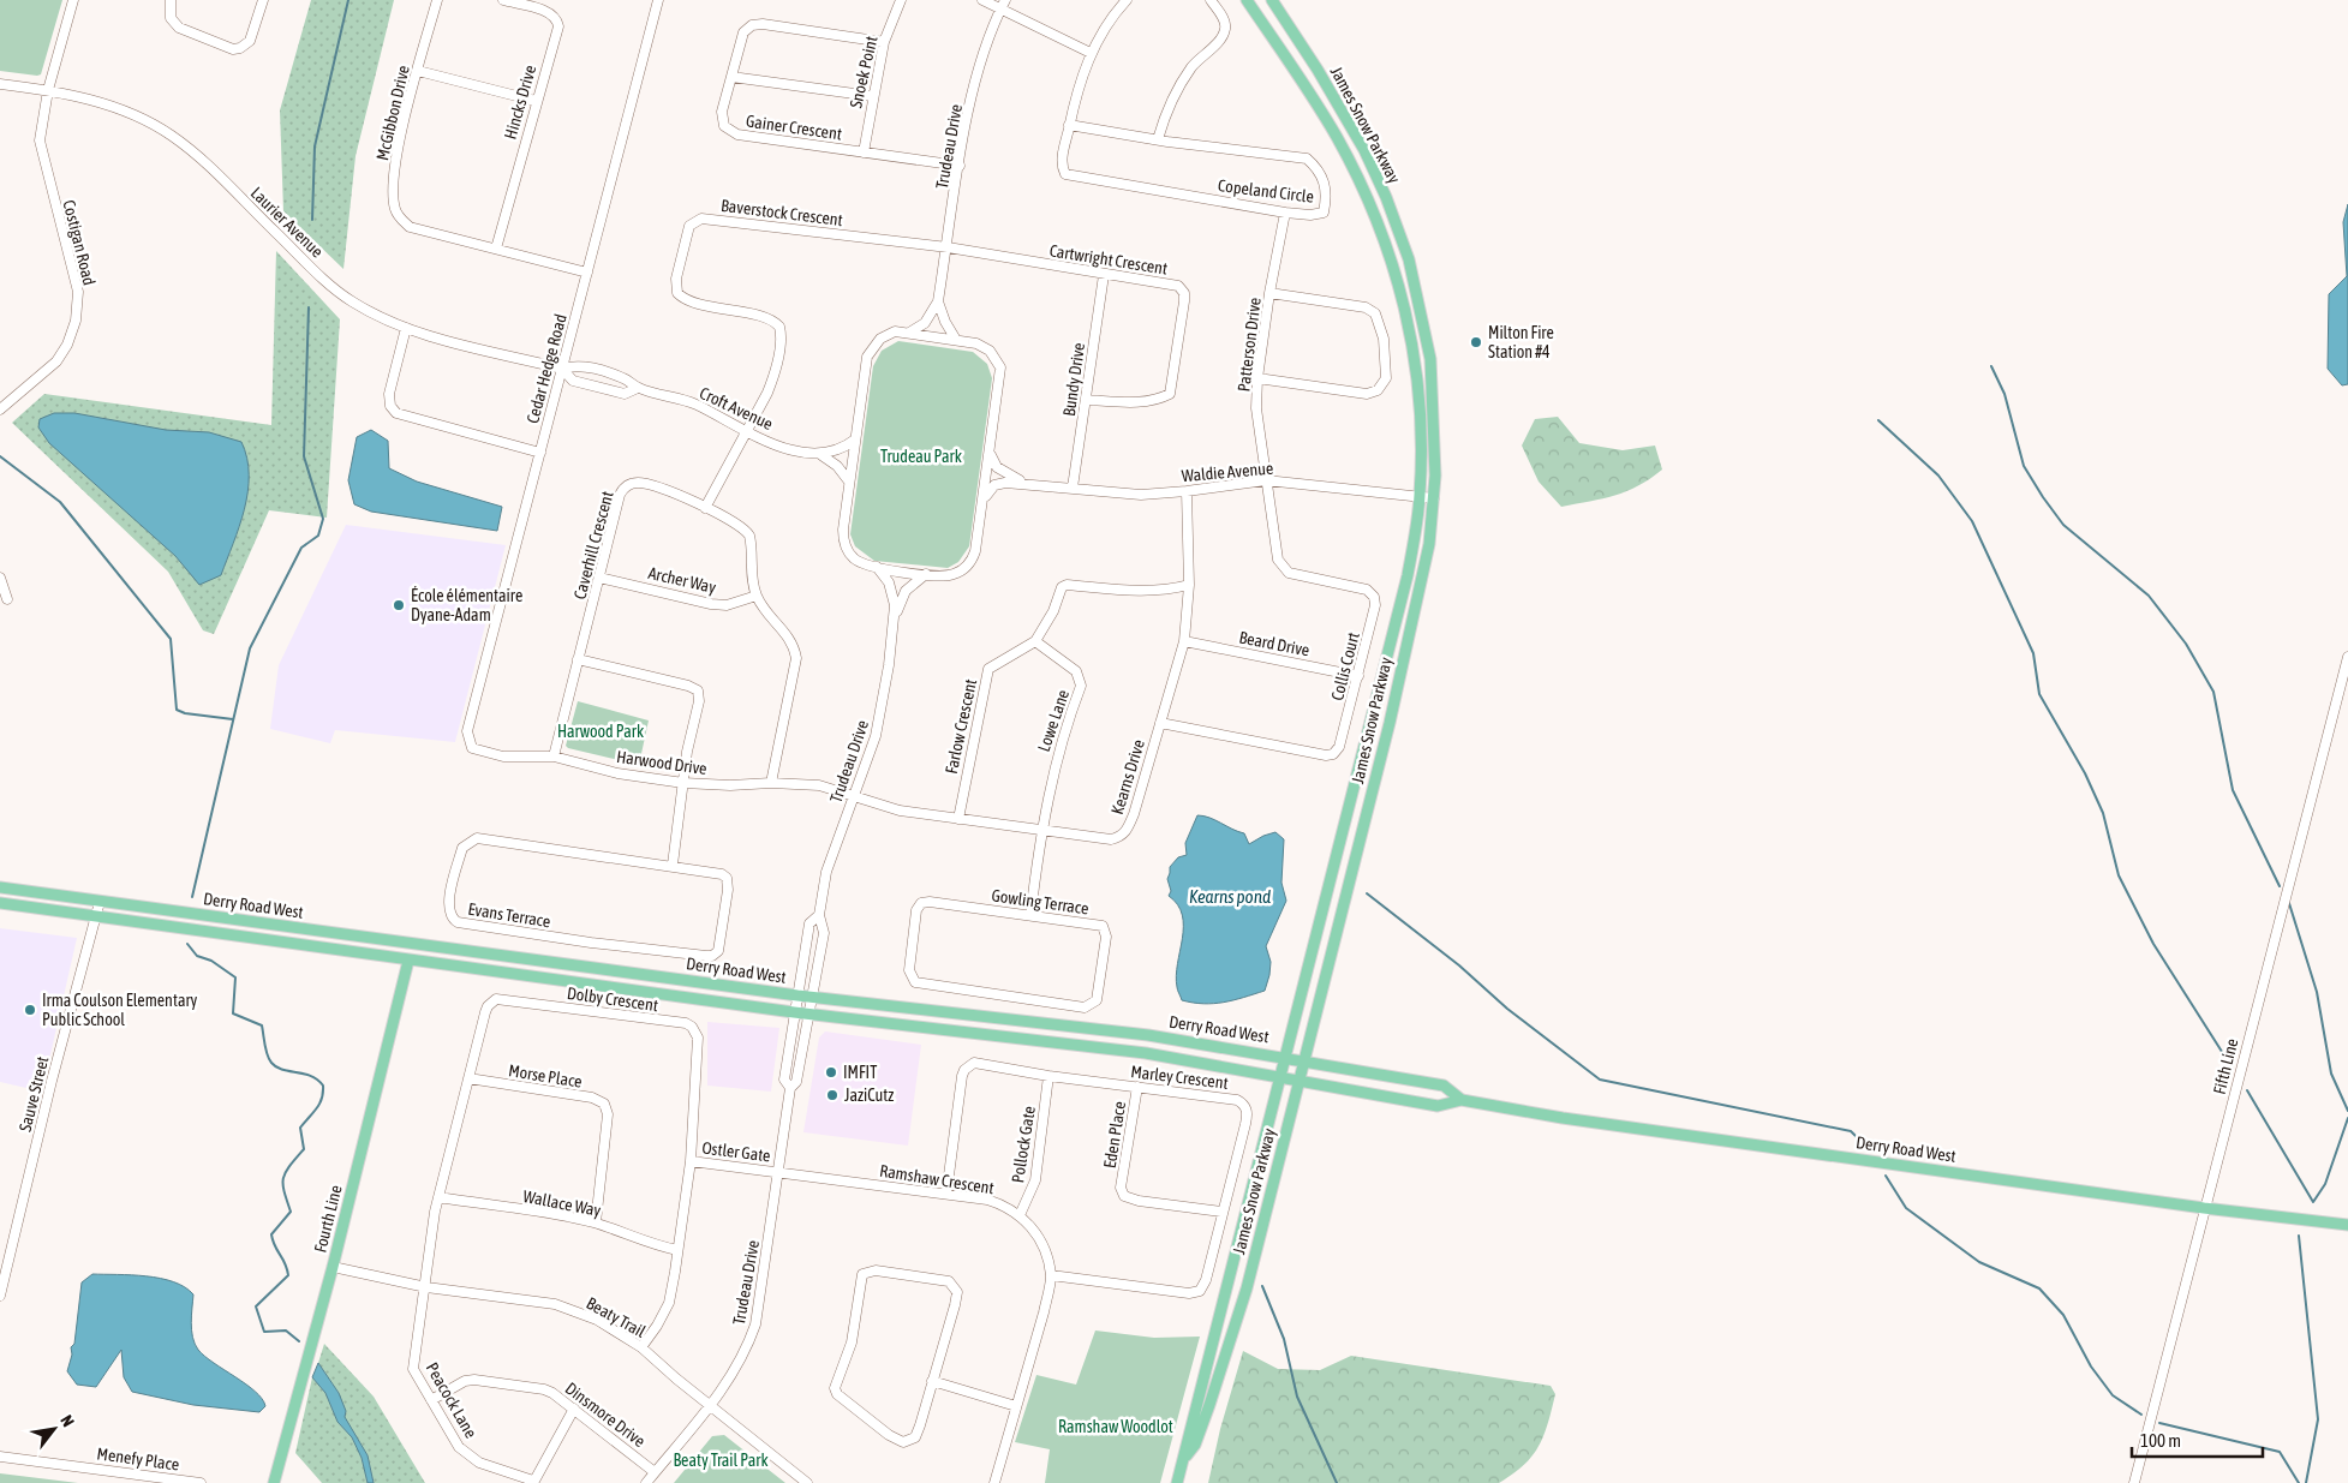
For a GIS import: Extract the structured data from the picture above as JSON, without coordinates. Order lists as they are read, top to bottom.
{
  "streets": {
    "main road": ["James Snow Parkway", "Derry Road West", "Fourth Line"],
    "street": [
      "Snoek Point",
      "Hincks Drive",
      "McGibbon Drive",
      "Gainer Crescent",
      "Trudeau Drive",
      "Copeland Circle",
      "Baverstock Crescent",
      "Laurier Avenue",
      "Costigan Road",
      "Cartwright Crescent",
      "Patterson Drive",
      "Cedar Hedge Road",
      "Bundy Drive",
      "Croft Avenue",
      "Waldie Avenue",
      "Caverhill Crescent",
      "Archer Way",
      "Beard Drive",
      "Collis Court",
      "Lowe Lane",
      "Farlow Crescent",
      "Harwood Drive",
      "Kearns Drive",
      "Gowling Terrace",
      "Evans Terrace",
      "Dolby Crescent",
      "Fifth Line",
      "Morse Place",
      "Marley Crescent",
      "Sauve Street",
      "Eden Place",
      "Pollock Gate",
      "Ostler Gate",
      "Ramshaw Crescent",
      "Wallace Way",
      "Beaty Trail",
      "Peacock Lane",
      "Dinsmore Drive",
      "Menefy Place"
    ]
  },
  "crossings": [
    ["Snoek Point", "Gainer Crescent"],
    ["Hincks Drive", "McGibbon Drive"],
    ["McGibbon Drive", "Cedar Hedge Road"],
    ["James Snow Parkway", "Waldie Avenue"],
    ["James Snow Parkway", "Derry Road West"],
    ["Gainer Crescent", "Trudeau Drive"],
    ["Trudeau Drive", "Baverstock Crescent"],
    ["Trudeau Drive", "Cartwright Crescent"],
    ["Trudeau Drive", "Croft Avenue"],
    ["Trudeau Drive", "Waldie Avenue"],
    ["Trudeau Drive", "Harwood Drive"],
    ["Trudeau Drive", "Kearns Drive"],
    ["Trudeau Drive", "Derry Road West"],
    ["Trudeau Drive", "Ostler Gate"],
    ["Trudeau Drive", "Ramshaw Crescent"],
    ["Trudeau Drive", "Beaty Trail"],
    ["Trudeau Drive", "Dinsmore Drive"],
    ["Copeland Circle", "Patterson Drive"],
    ["Baverstock Crescent", "Cartwright Crescent"],
    ["Baverstock Crescent", "Croft Avenue"],
    ["Laurier Avenue", "Costigan Road"],
    ["Laurier Avenue", "Cedar Hedge Road"],
    ["Laurier Avenue", "Croft Avenue"],
    ["Cartwright Crescent", "Bundy Drive"],
    ["Patterson Drive", "Waldie Avenue"],
    ["Patterson Drive", "Collis Court"],
    ["Cedar Hedge Road", "Croft Avenue"],
    ["Cedar Hedge Road", "Harwood Drive"],
    ["Bundy Drive", "Waldie Avenue"],
    ["Waldie Avenue", "Collis Court"],
    ["Waldie Avenue", "Kearns Drive"],
    ["Caverhill Crescent", "Archer Way"],
    ["Caverhill Crescent", "Harwood Drive"],
    ["Beard Drive", "Collis Court"],
    ["Beard Drive", "Kearns Drive"],
    ["Collis Court", "Kearns Drive"],
    ["Lowe Lane", "Farlow Crescent"],
    ["Lowe Lane", "Kearns Drive"],
    ["Lowe Lane", "Gowling Terrace"],
    ["Farlow Crescent", "Kearns Drive"],
    ["Harwood Drive", "Kearns Drive"],
    ["Derry Road West", "Fifth Line"],
    ["Derry Road West", "Sauve Street"],
    ["Derry Road West", "Fourth Line"],
    ["Dolby Crescent", "Morse Place"],
    ["Dolby Crescent", "Ostler Gate"],
    ["Dolby Crescent", "Wallace Way"],
    ["Dolby Crescent", "Beaty Trail"],
    ["Dolby Crescent", "Peacock Lane"],
    ["Morse Place", "Wallace Way"],
    ["Marley Crescent", "Eden Place"],
    ["Marley Crescent", "Pollock Gate"],
    ["Marley Crescent", "Ramshaw Crescent"],
    ["Pollock Gate", "Ramshaw Crescent"],
    ["Ostler Gate", "Ramshaw Crescent"],
    ["Fourth Line", "Beaty Trail"],
    ["Beaty Trail", "Peacock Lane"],
    ["Peacock Lane", "Dinsmore Drive"]
  ],
  "water": ["Kearns pond"],
  "parks": [
    "Trudeau Park",
    "Harwood Park",
    "Ramshaw Woodlot",
    "Beaty Trail Park"
  ],
  "places": [
    "Milton Fire Station #4",
    "École élémentaire Dyane-Adam",
    "Irma Coulson Elementary Public School",
    "IMFIT",
    "JaziCutz"
  ],
  "scale_bar": "100 m",
  "north": "top right"
}
